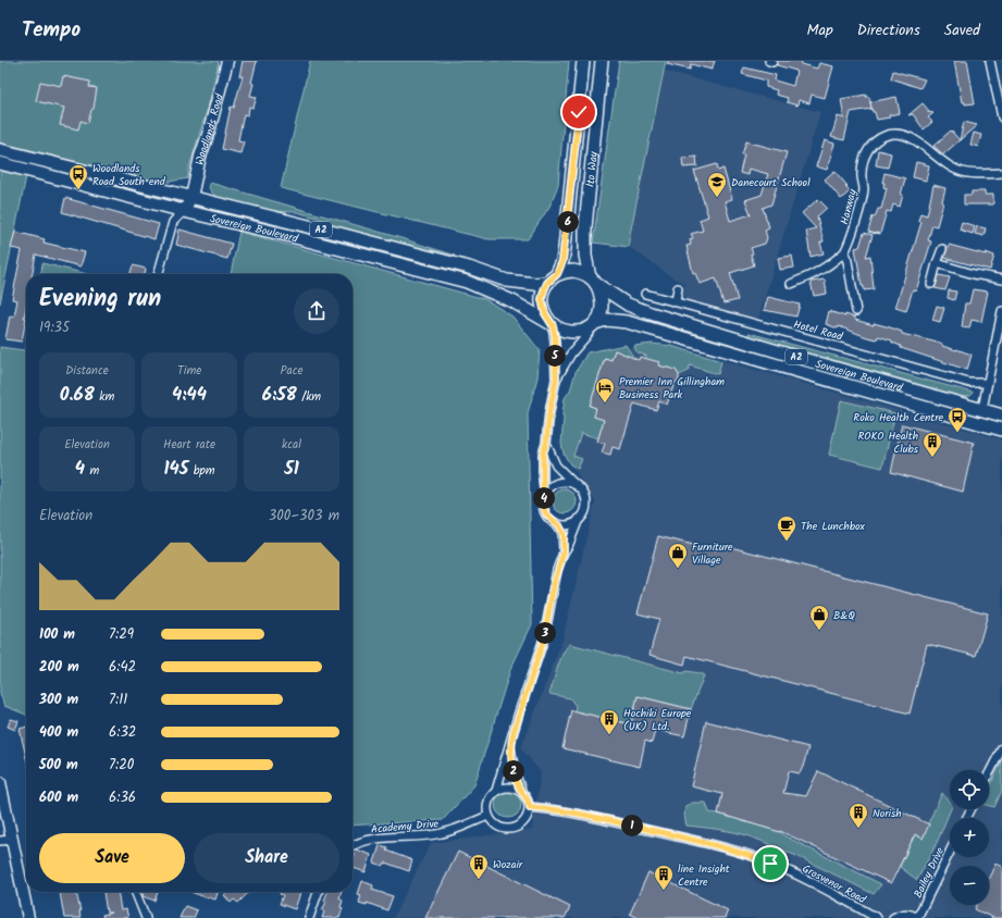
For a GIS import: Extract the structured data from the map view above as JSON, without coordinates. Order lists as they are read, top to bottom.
{
  "streets": {
    "main road": ["Ito Way", "Sovereign Boulevard", "A2"],
    "street": [
      "Woodlands Road",
      "Hanway",
      "Hotel Road",
      "Academy Drive",
      "Bailey Drive",
      "Grosvenor Road"
    ]
  },
  "crossings": [
    ["Woodlands Road", "Sovereign Boulevard"],
    ["Ito Way", "Sovereign Boulevard"],
    ["Academy Drive", "Grosvenor Road"]
  ],
  "places": {
    "bus stop": ["Woodlands Road South end", "Roko Health Centre"],
    "school or university": ["Danecourt School"],
    "hotel": ["Premier Inn Gillingham Business Park"],
    "building": [
      "ROKO Health Clubs",
      "Hochiki Europe (UK) Ltd.",
      "Norish",
      "Wozair",
      "line Insight Centre"
    ],
    "cafe": ["The Lunchbox"],
    "shop": ["Furniture Village", "B&Q"]
  },
  "page": {
    "header": "Tempo",
    "nav": ["Map", "Directions", "Saved"],
    "pins": [
      "6",
      "5",
      "4",
      "3",
      "2",
      "1"
    ],
    "heading": ["Evening run", "19:35"],
    "stats": [
      ["Distance", "0.68 km"],
      ["Time", "4:44"],
      ["Pace", "6:58 /km"],
      ["Elevation", "4 m"],
      ["Heart rate", "145 bpm"],
      ["kcal", "51"]
    ],
    "chart": ["Elevation", "300–303 m"],
    "list": [
      {
        "name": "100 m",
        "note": "7:29"
      },
      {
        "name": "200 m",
        "note": "6:42"
      },
      {
        "name": "300 m",
        "note": "7:11"
      },
      {
        "name": "400 m",
        "note": "6:32"
      },
      {
        "name": "500 m",
        "note": "7:20"
      },
      {
        "name": "600 m",
        "note": "6:36"
      }
    ],
    "map_buttons": ["+", "−"],
    "buttons": ["Save", "Share"]
  }
}
